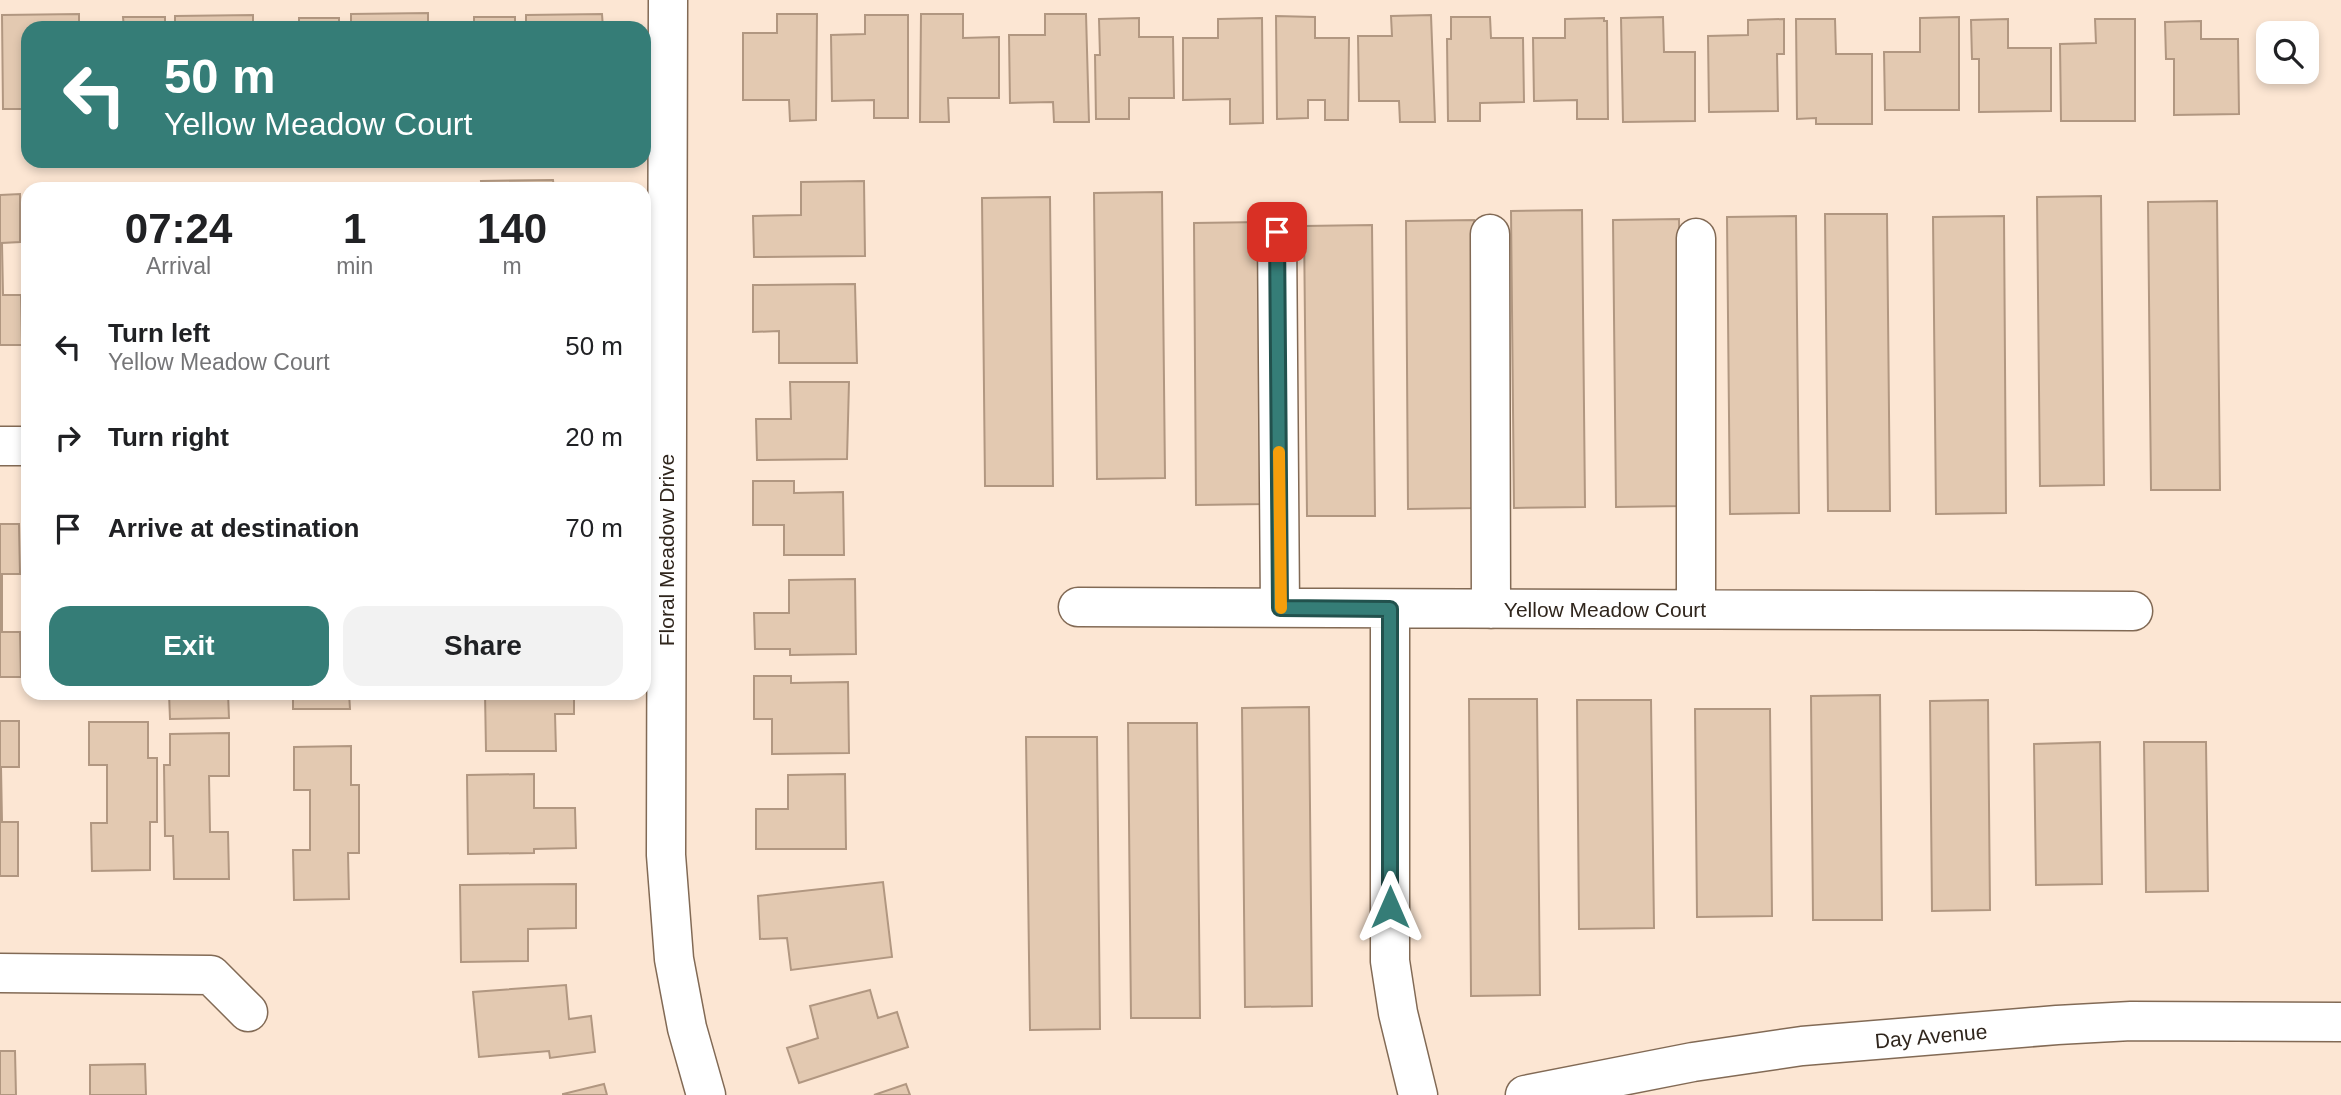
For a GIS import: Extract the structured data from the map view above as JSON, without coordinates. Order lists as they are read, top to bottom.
{
  "streets": {
    "street": ["Floral Meadow Drive", "Yellow Meadow Court", "Day Avenue"]
  },
  "page": {
    "turn": ["50 m", "Yellow Meadow Court"],
    "eta": [
      "07:24",
      "Arrival",
      "1",
      "min",
      "140",
      "m"
    ],
    "list": [
      {
        "name": "Turn left",
        "note": "Yellow Meadow Court",
        "value": "50 m"
      },
      {
        "name": "Turn right",
        "value": "20 m"
      },
      {
        "name": "Arrive at destination",
        "value": "70 m"
      }
    ],
    "buttons": ["Exit", "Share"]
  }
}
